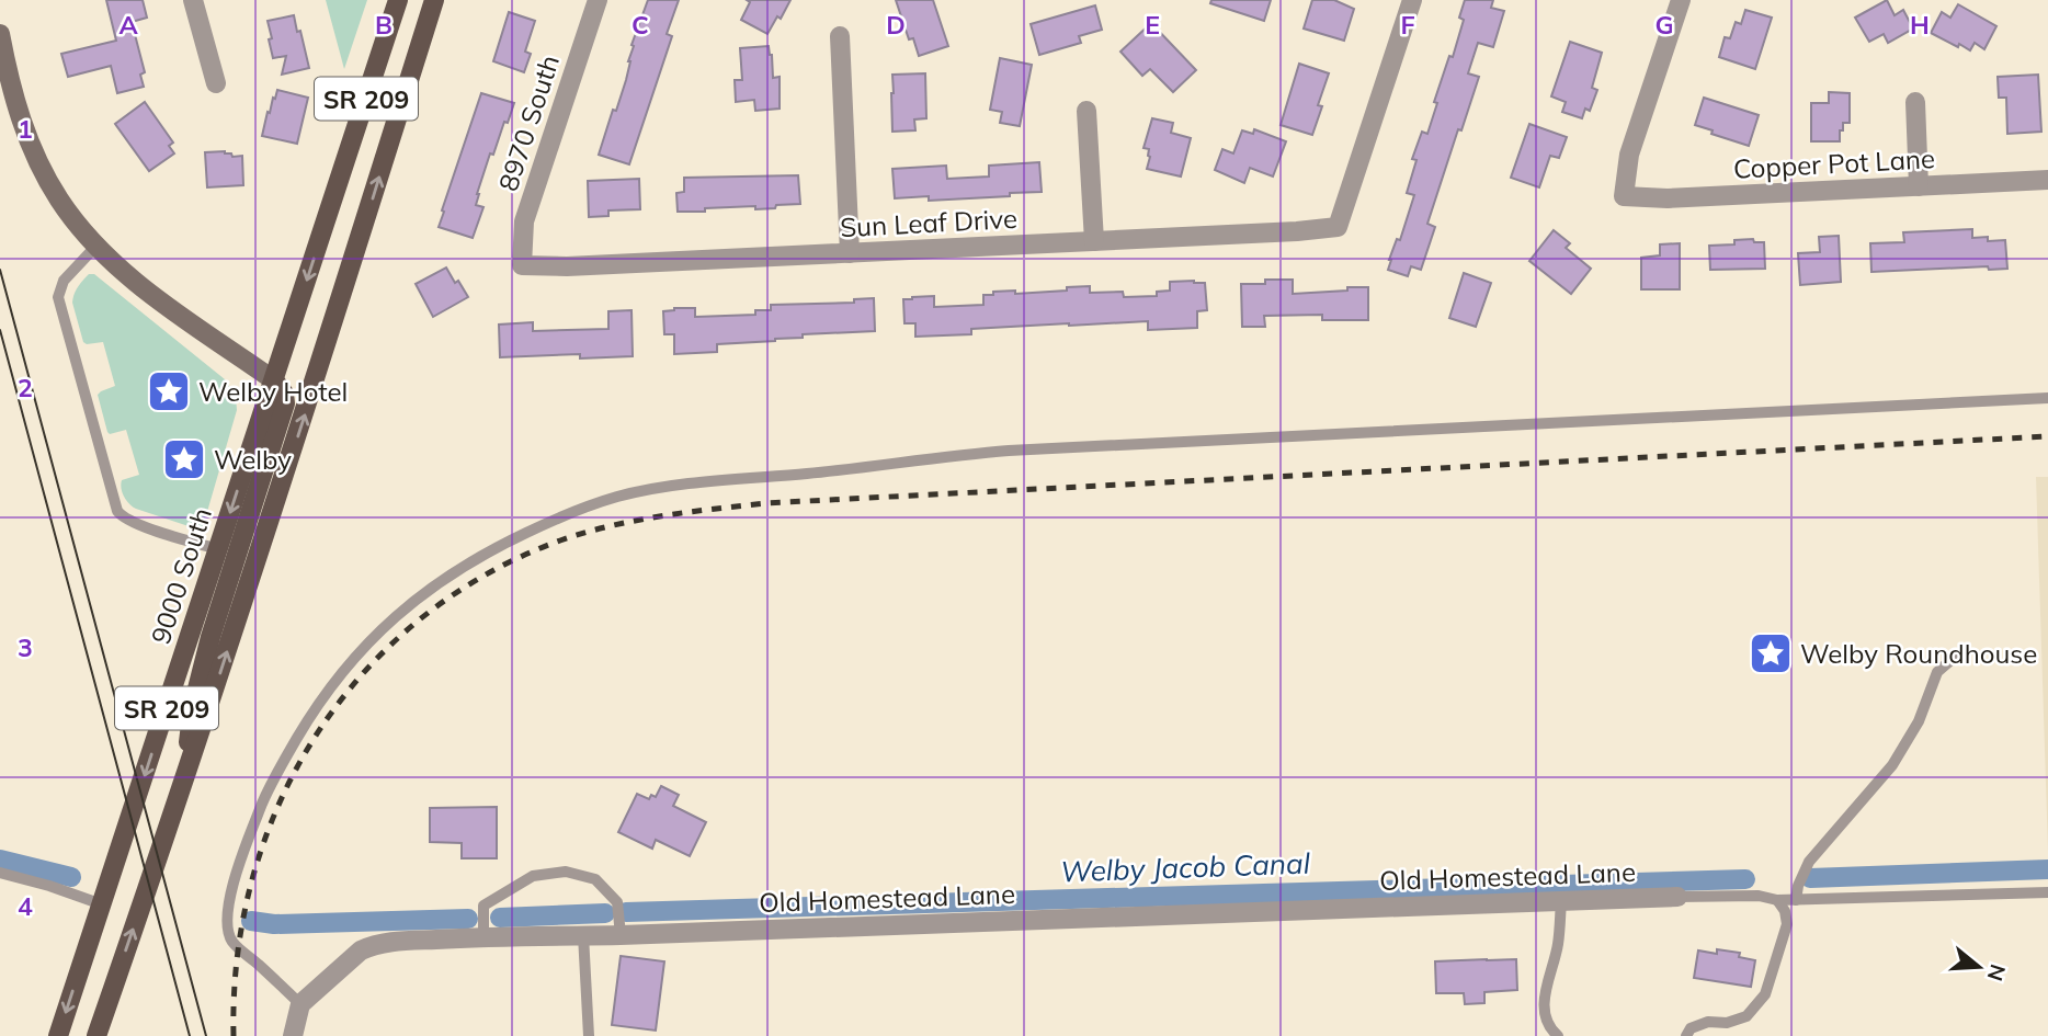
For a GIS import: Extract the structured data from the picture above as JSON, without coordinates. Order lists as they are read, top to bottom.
{
  "streets": {
    "main road": ["SR 209", "9000 South"],
    "street": [
      "8970 South",
      "Copper Pot Lane",
      "Sun Leaf Drive",
      "Old Homestead Lane"
    ]
  },
  "crossings": [
    ["8970 South", "Sun Leaf Drive"]
  ],
  "water": ["Welby Jacob Canal"],
  "places": {
    "place": ["Welby Hotel", "Welby", "Welby Roundhouse"]
  },
  "north": "right",
  "grid": {
    "columns": [
      "A",
      "B",
      "C",
      "D",
      "E",
      "F",
      "G",
      "H"
    ],
    "rows": [
      "1",
      "2",
      "3",
      "4"
    ]
  }
}
